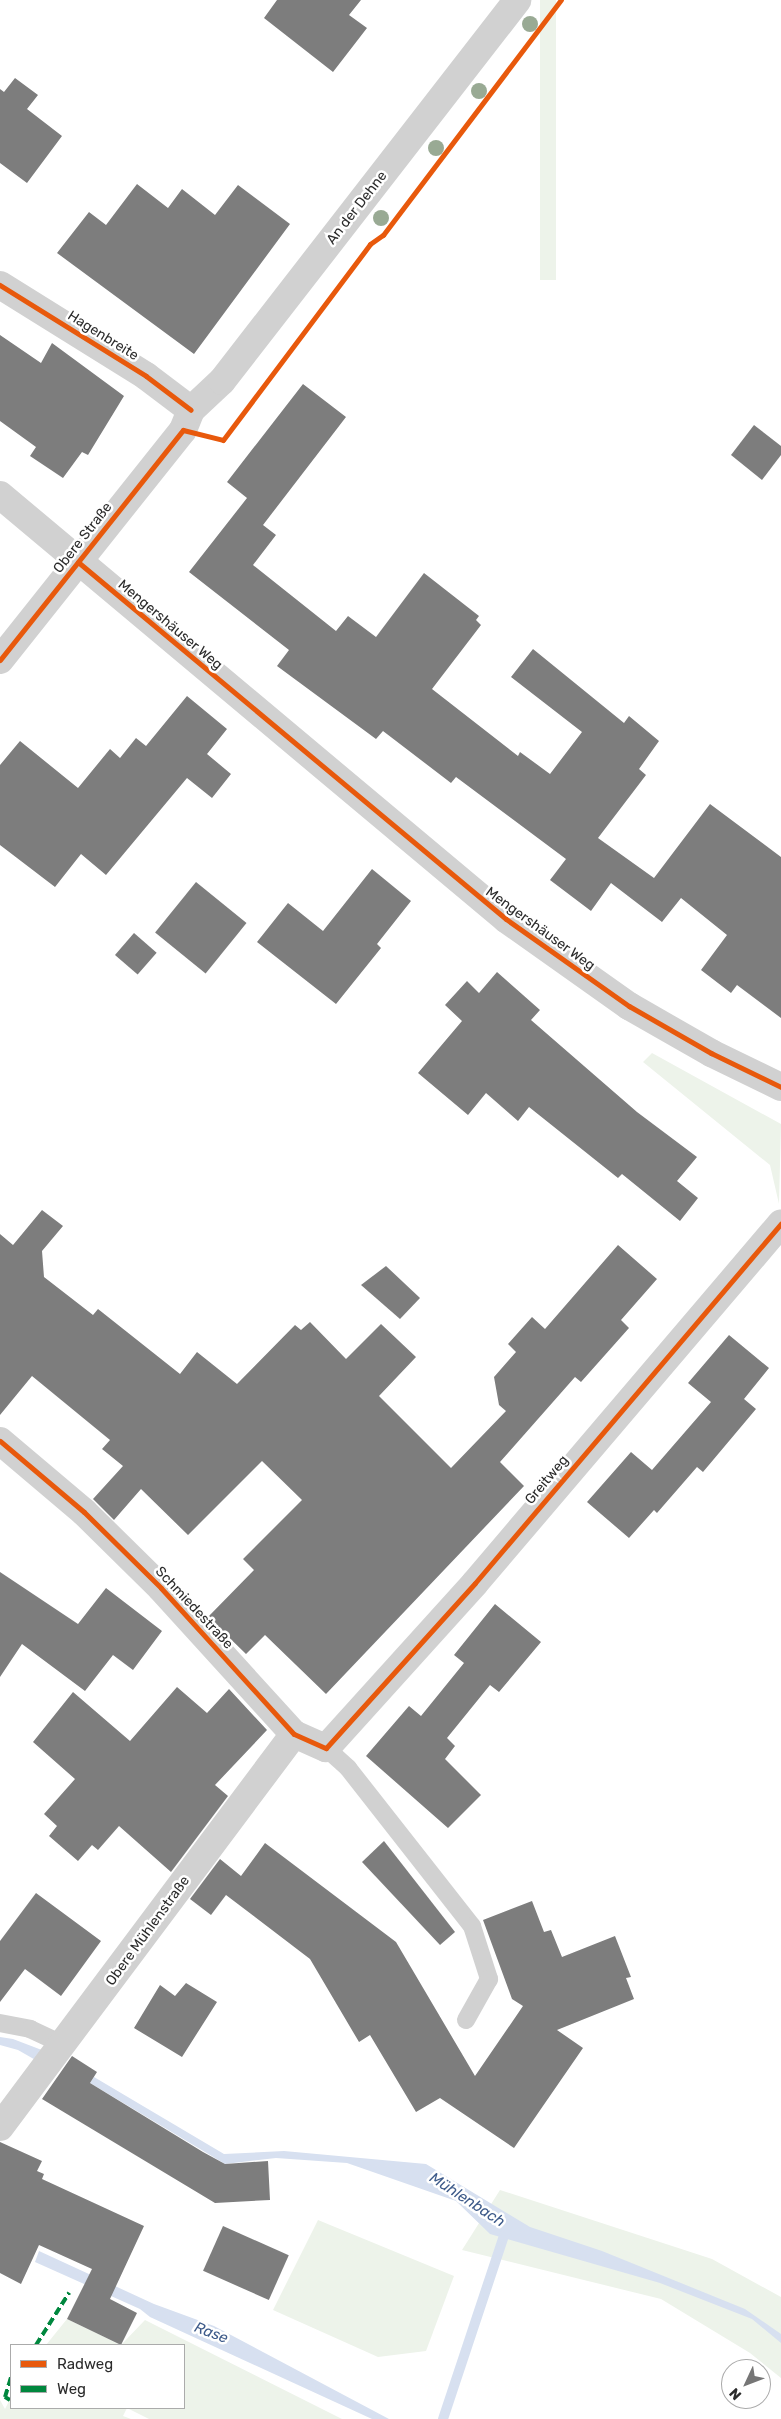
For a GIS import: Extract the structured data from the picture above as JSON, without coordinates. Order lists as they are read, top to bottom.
{
  "streets": {
    "street": [
      "An der Dehne",
      "Hagenbreite",
      "Obere Straße",
      "Mengershäuser Weg",
      "Greitweg",
      "Schmiedestraße",
      "Obere Mühlenstraße"
    ]
  },
  "crossings": [
    ["An der Dehne", "Hagenbreite"],
    ["An der Dehne", "Obere Straße"],
    ["Hagenbreite", "Obere Straße"],
    ["Obere Straße", "Mengershäuser Weg"],
    ["Greitweg", "Schmiedestraße"],
    ["Schmiedestraße", "Obere Mühlenstraße"]
  ],
  "water": ["Mühlenbach", "Rase"],
  "legend": ["Radweg", "Weg"],
  "north": "bottom left"
}
